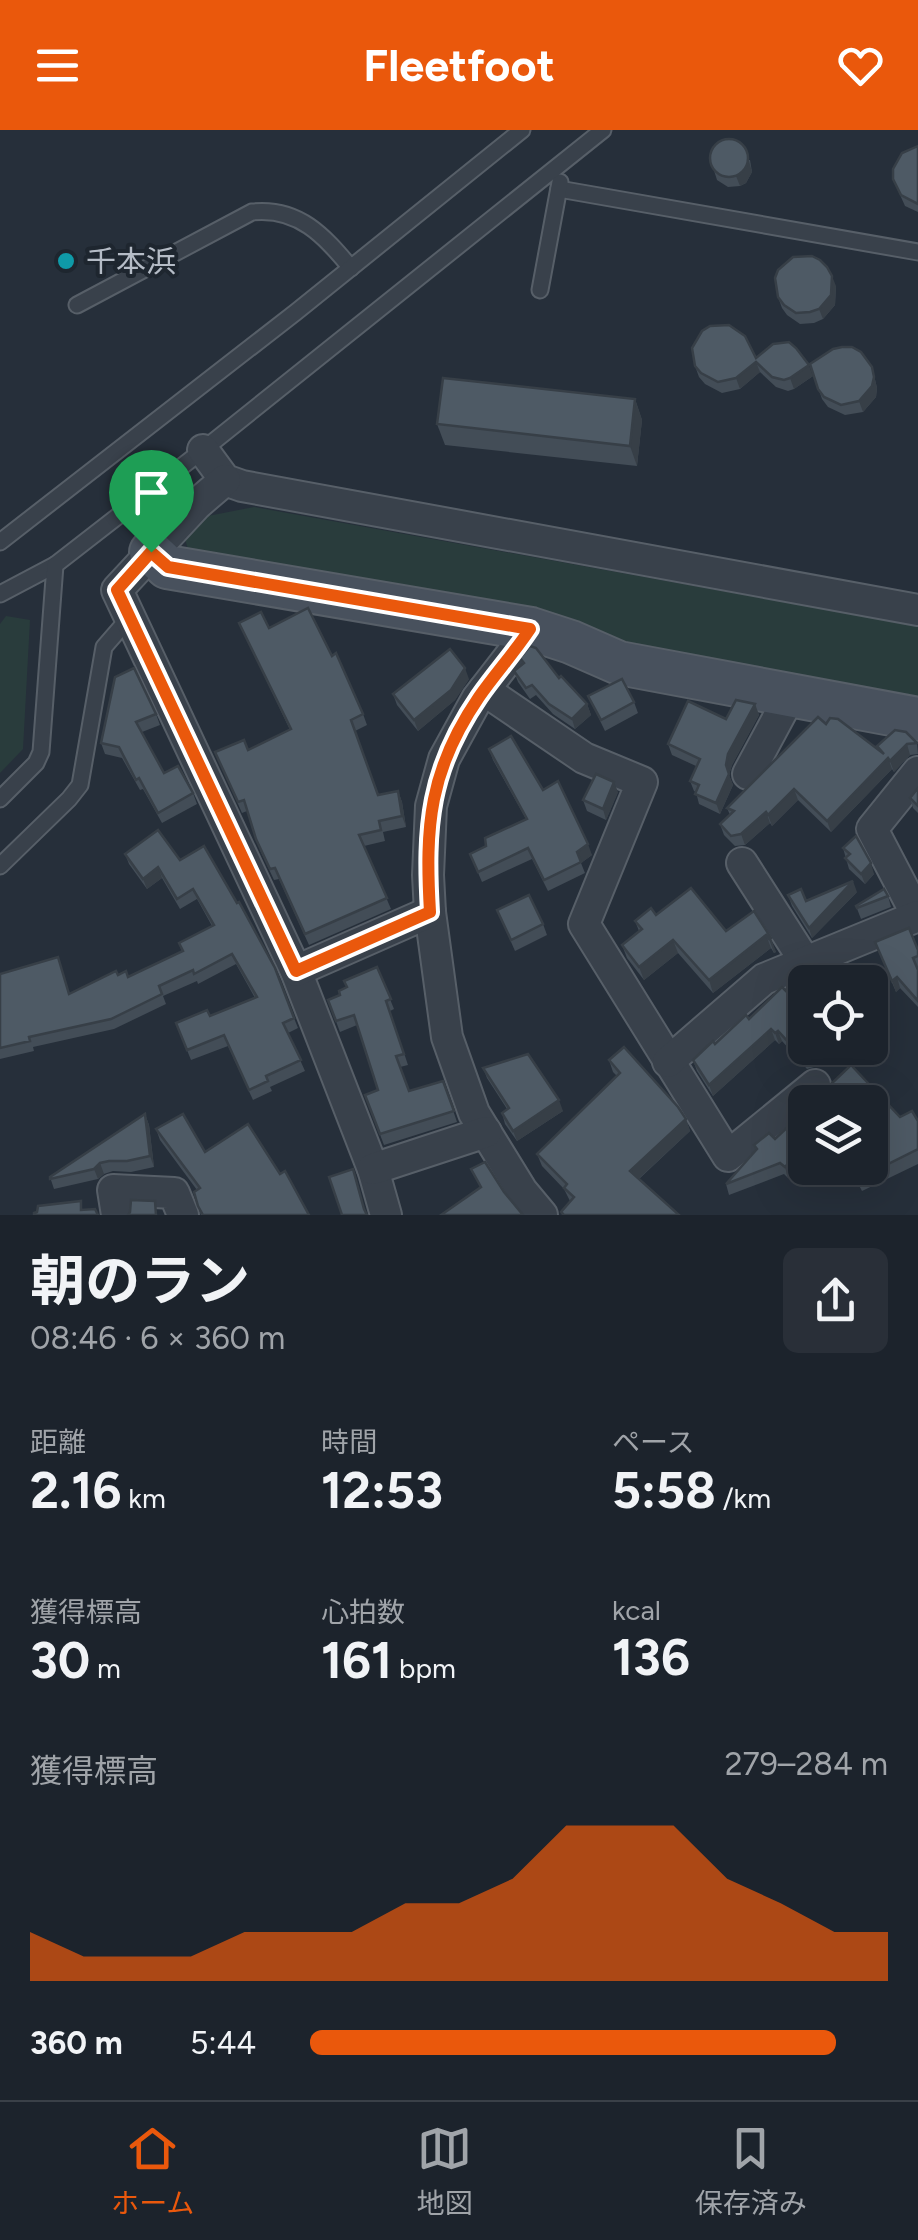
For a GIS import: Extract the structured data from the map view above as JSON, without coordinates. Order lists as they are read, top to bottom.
{
  "places": ["千本浜"],
  "page": {
    "header": "Fleetfoot",
    "heading": ["朝のラン", "08:46 · 6 × 360 m"],
    "stats": [
      ["距離", "2.16 km"],
      ["時間", "12:53"],
      ["ペース", "5:58 /km"],
      ["獲得標高", "30 m"],
      ["心拍数", "161 bpm"],
      ["kcal", "136"]
    ],
    "chart": ["獲得標高", "279–284 m"],
    "list": [
      {
        "name": "360 m",
        "note": "5:44"
      }
    ],
    "tabs": ["ホーム", "地図", "保存済み"]
  }
}
